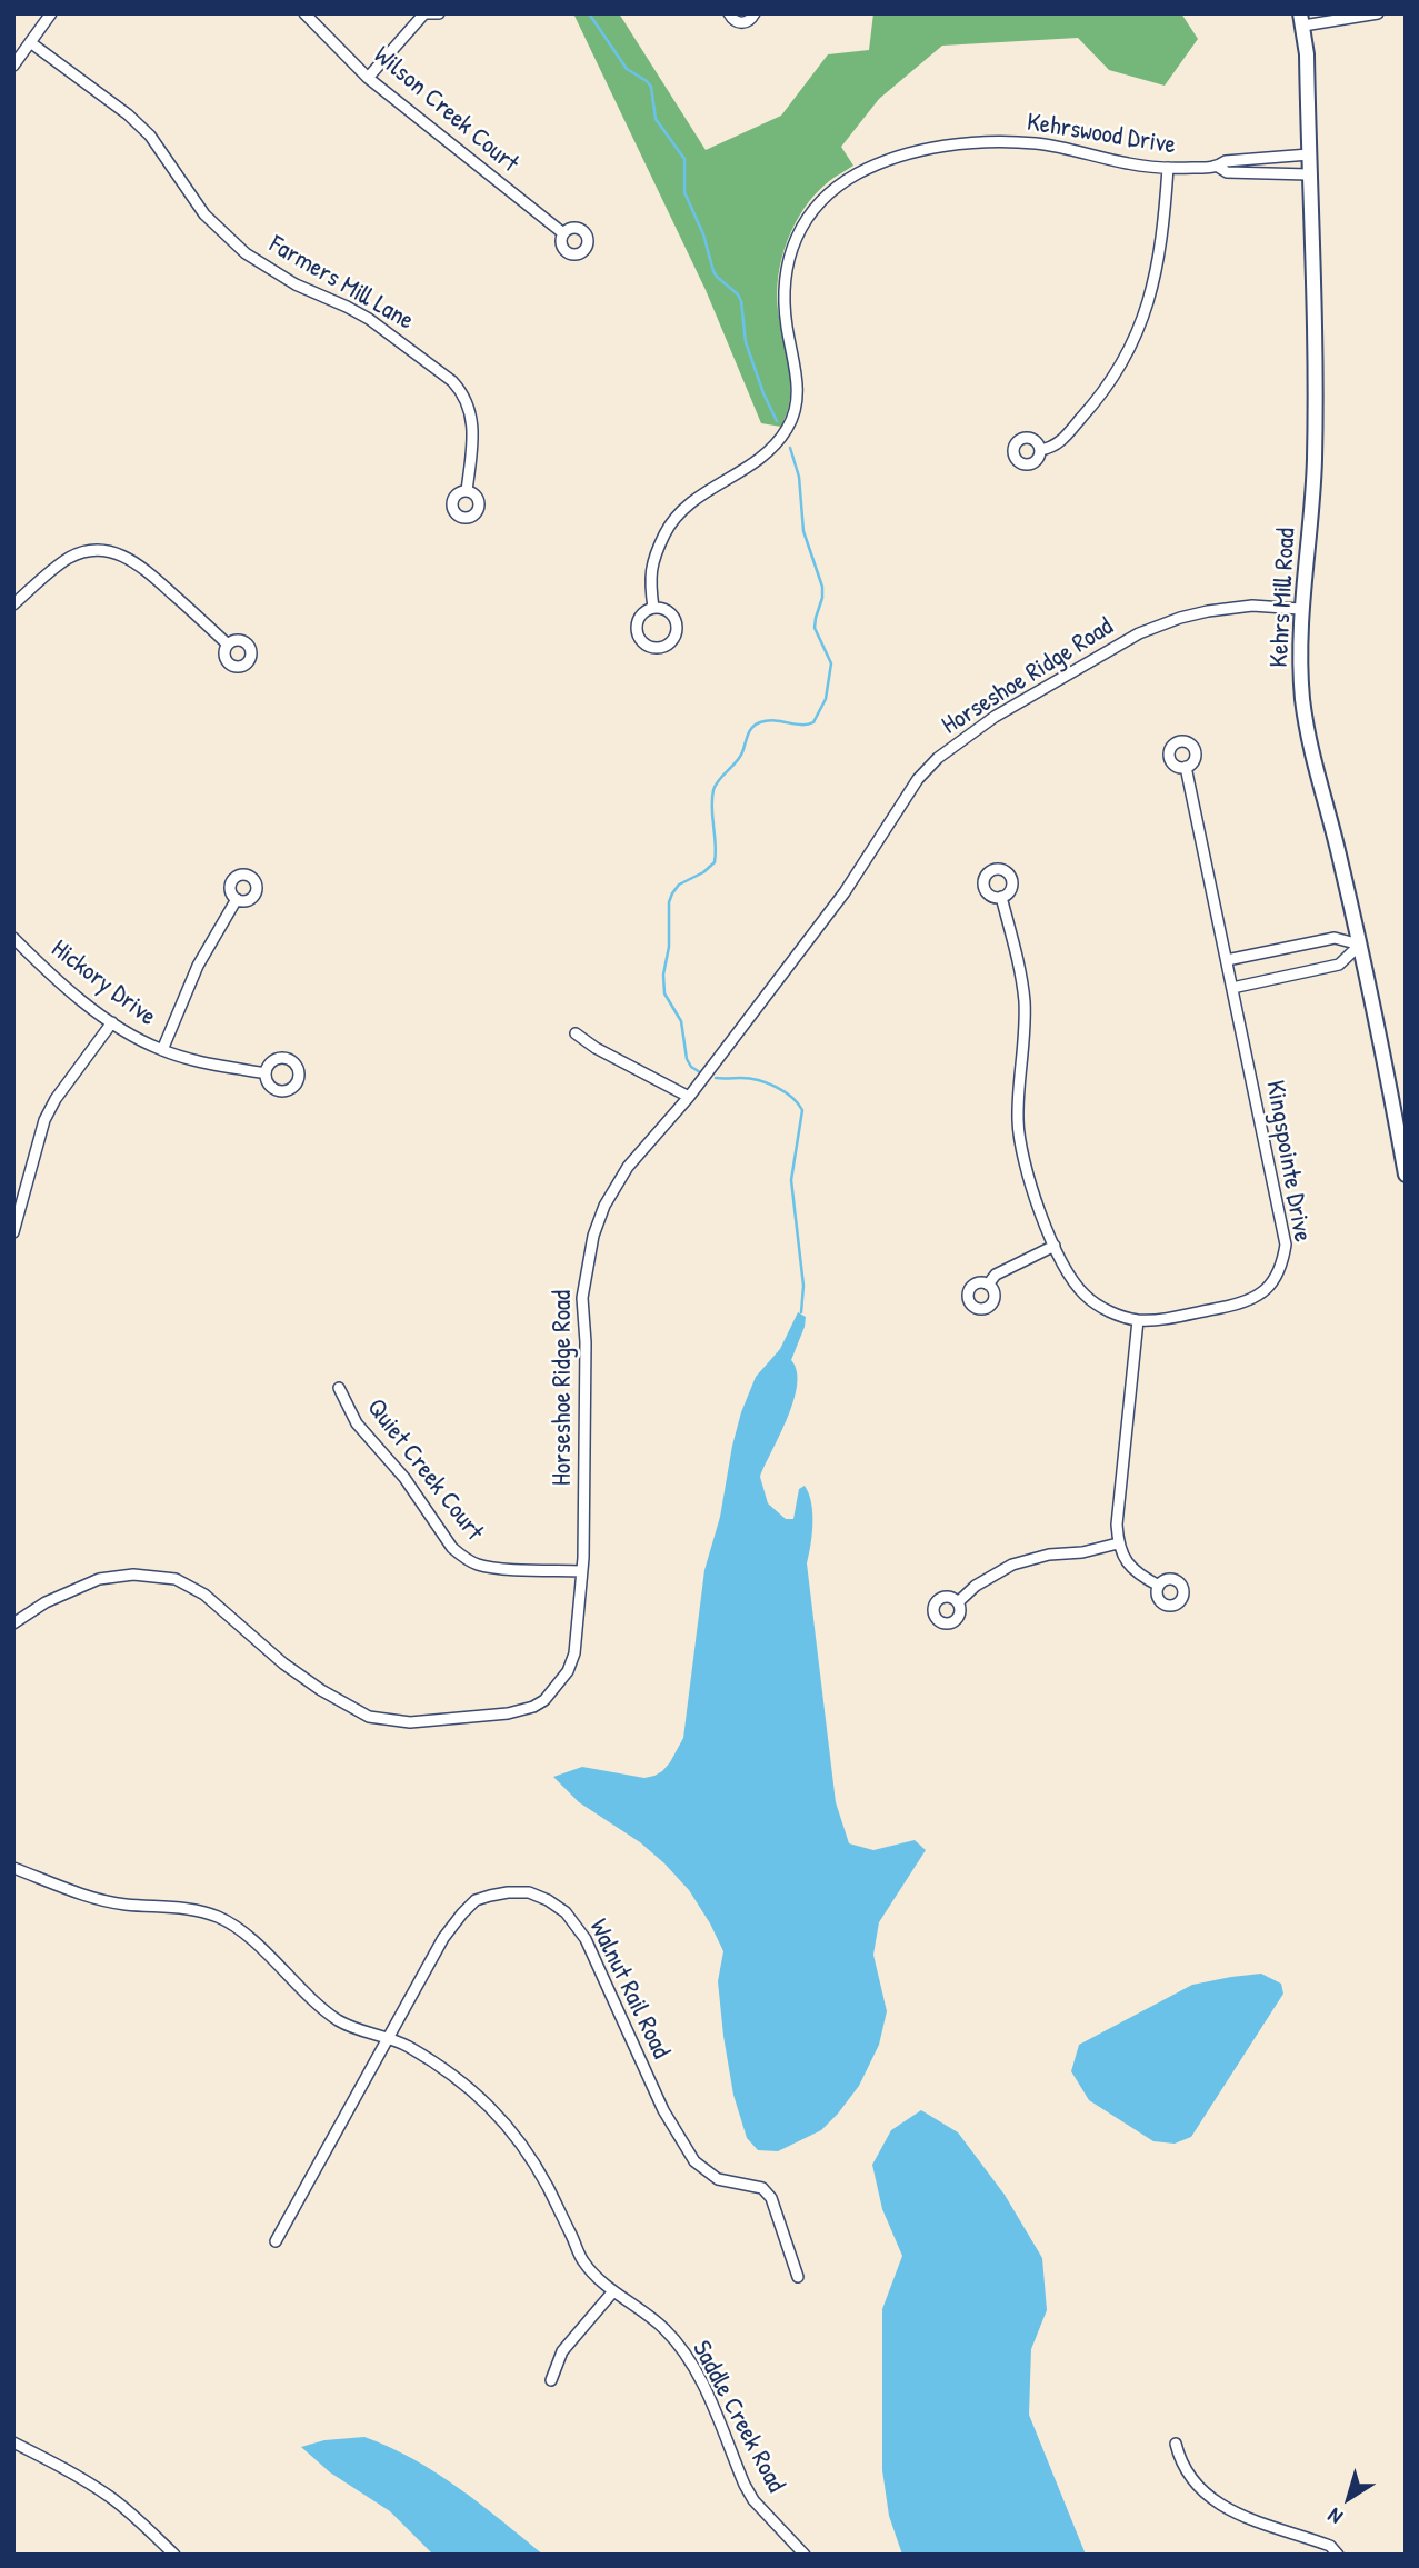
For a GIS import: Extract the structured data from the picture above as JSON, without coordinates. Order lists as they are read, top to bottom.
{
  "streets": {
    "main road": ["Kehrs Mill Road"],
    "street": [
      "Wilson Creek Court",
      "Kehrswood Drive",
      "Farmers Mill Lane",
      "Horseshoe Ridge Road",
      "Hickory Drive",
      "Kingspointe Drive",
      "Quiet Creek Court",
      "Walnut Rail Road",
      "Saddle Creek Road"
    ]
  },
  "crossings": [
    ["Kehrswood Drive", "Kehrs Mill Road"],
    ["Kehrs Mill Road", "Horseshoe Ridge Road"],
    ["Horseshoe Ridge Road", "Quiet Creek Court"],
    ["Walnut Rail Road", "Saddle Creek Road"]
  ],
  "north": "bottom left"
}
